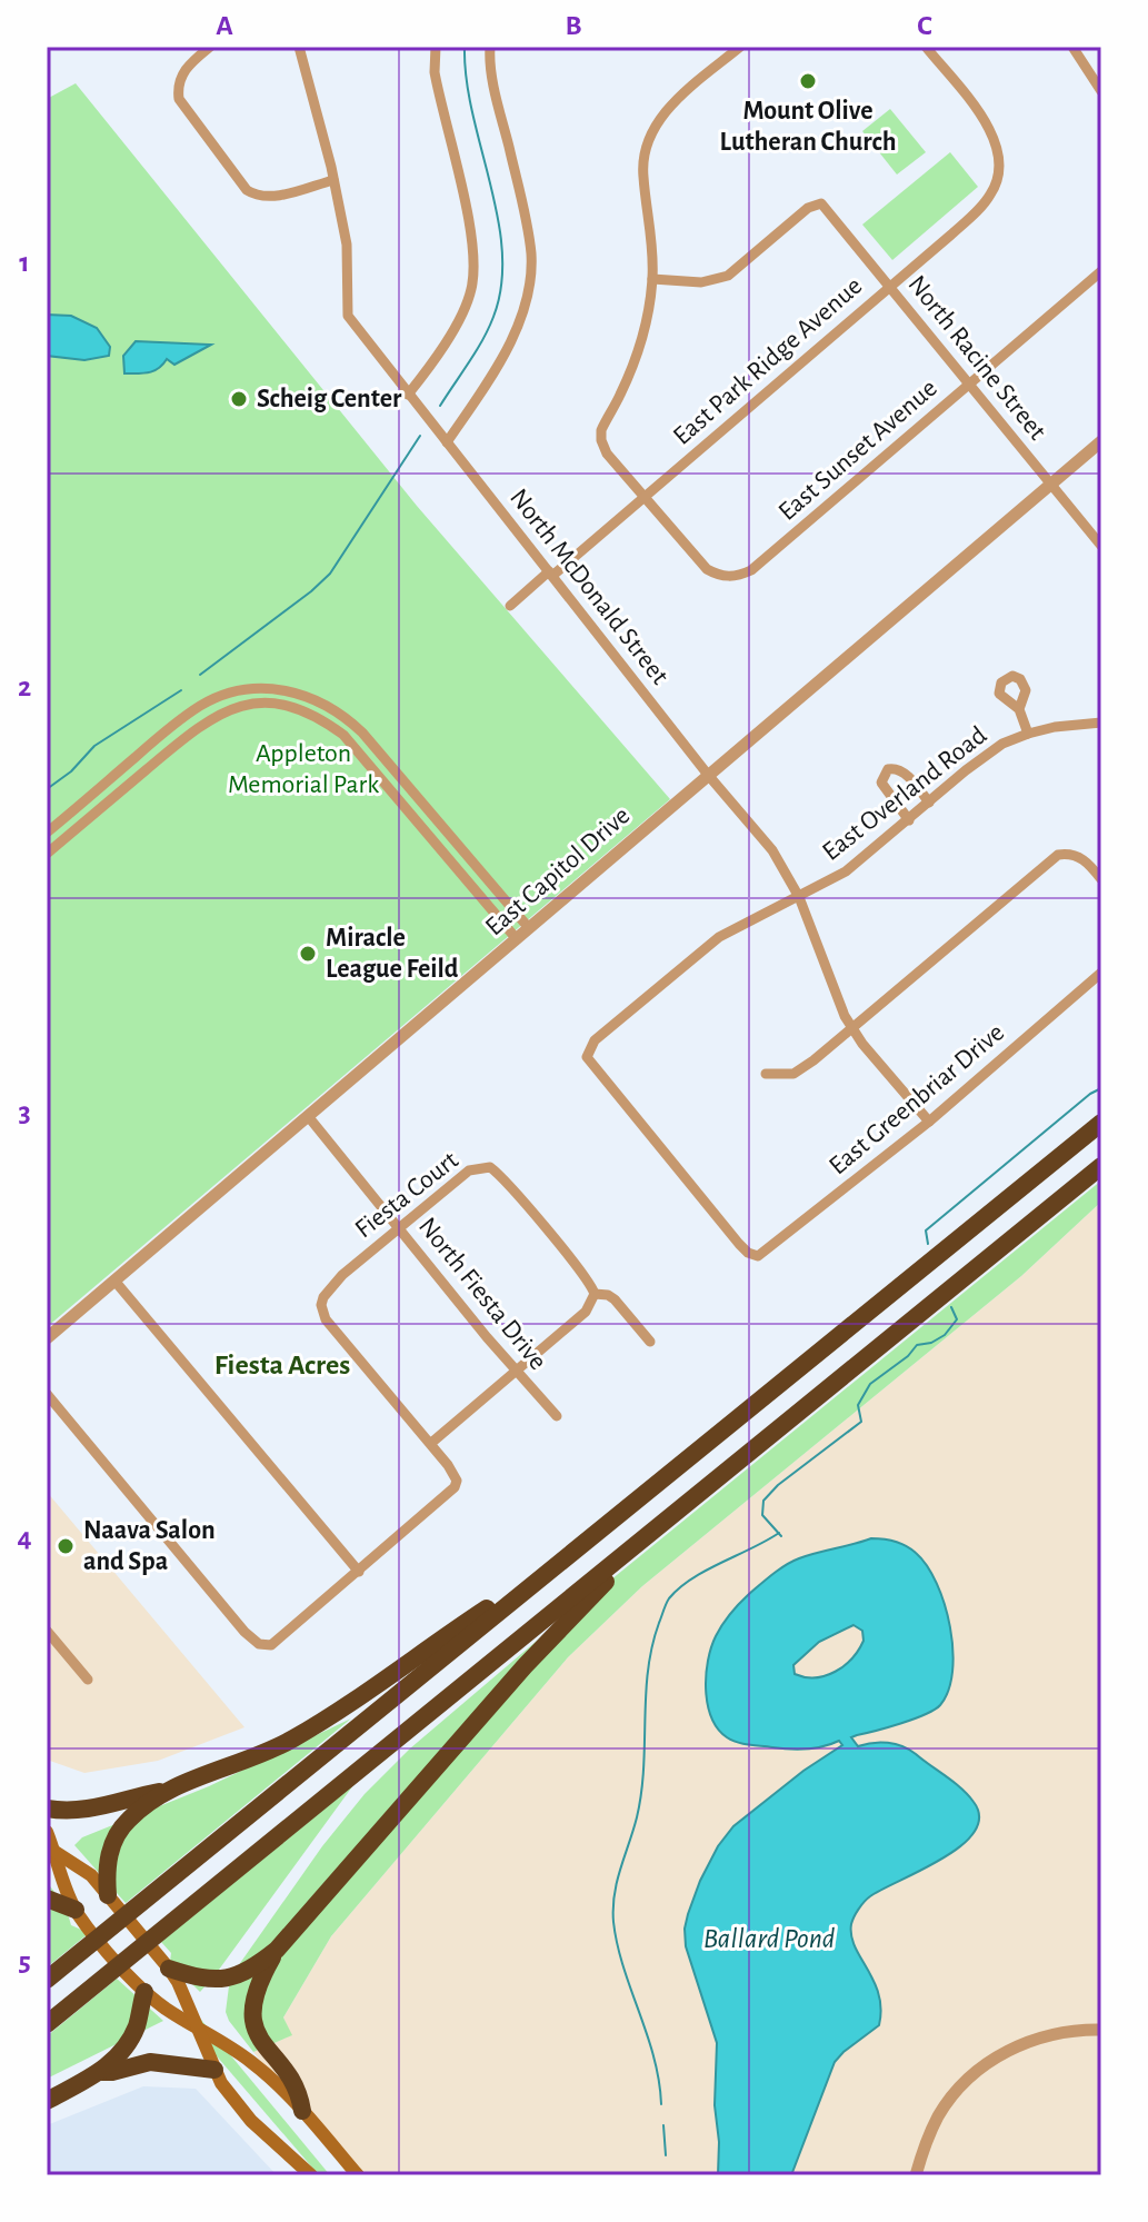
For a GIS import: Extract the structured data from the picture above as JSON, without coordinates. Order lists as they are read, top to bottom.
{
  "streets": {
    "street": [
      "North Racine Street",
      "East Park Ridge Avenue",
      "East Sunset Avenue",
      "North McDonald Street",
      "East Overland Road",
      "East Capitol Drive",
      "East Greenbriar Drive",
      "Fiesta Court",
      "North Fiesta Drive"
    ]
  },
  "crossings": [
    ["North Racine Street", "East Park Ridge Avenue"],
    ["North Racine Street", "East Sunset Avenue"],
    ["North Racine Street", "East Capitol Drive"],
    ["East Park Ridge Avenue", "East Sunset Avenue"],
    ["East Park Ridge Avenue", "North McDonald Street"],
    ["North McDonald Street", "East Overland Road"],
    ["North McDonald Street", "East Capitol Drive"],
    ["North McDonald Street", "East Greenbriar Drive"],
    ["East Overland Road", "East Greenbriar Drive"],
    ["East Capitol Drive", "North Fiesta Drive"],
    ["Fiesta Court", "North Fiesta Drive"]
  ],
  "districts": ["Fiesta Acres"],
  "water": ["Ballard Pond"],
  "parks": ["Appleton Memorial Park"],
  "places": [
    "Mount Olive Lutheran Church",
    "Scheig Center",
    "Miracle League Feild",
    "Naava Salon and Spa"
  ],
  "grid": {
    "columns": ["A", "B", "C"],
    "rows": [
      "1",
      "2",
      "3",
      "4",
      "5"
    ]
  }
}
